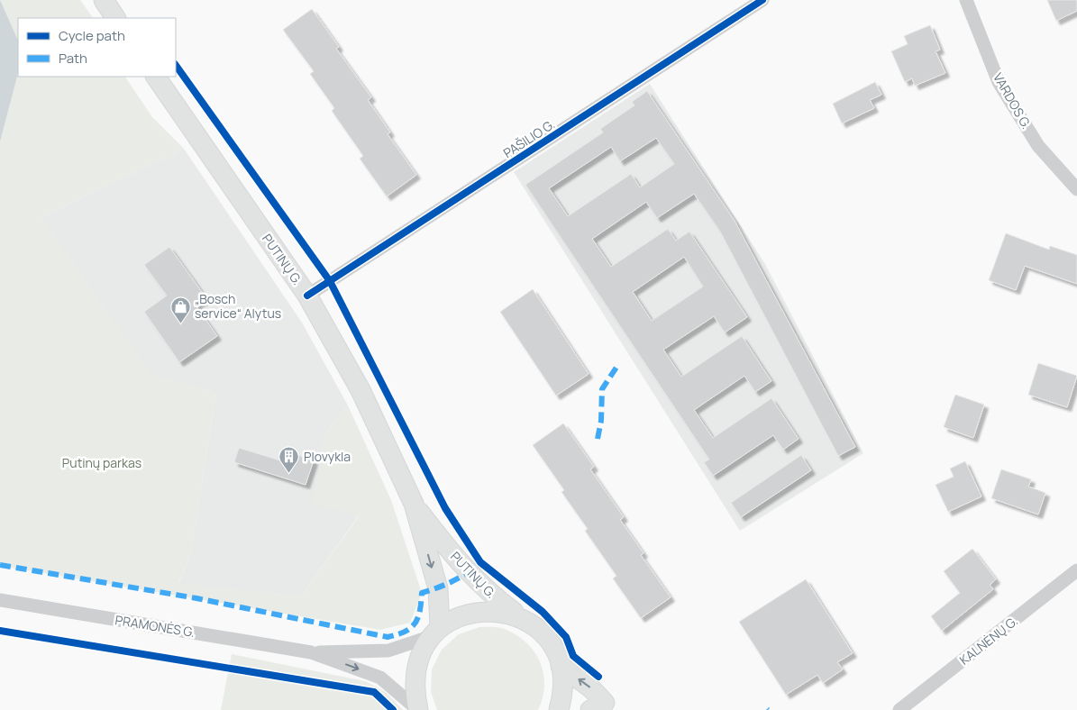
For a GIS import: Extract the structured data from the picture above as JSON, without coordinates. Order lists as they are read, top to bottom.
{
  "streets": {
    "main road": ["PUTINŲ G."],
    "street": [
      "VARDOS G.",
      "PAŠILIO G.",
      "PRAMONĖS G.",
      "KALNĖNŲ G."
    ]
  },
  "crossings": [
    ["PAŠILIO G.", "PUTINŲ G."]
  ],
  "parks": ["Putinų parkas"],
  "places": {
    "shop": ["„Bosch service“ Alytus"],
    "building": ["Plovykla"]
  },
  "legend": ["Cycle path", "Path"]
}
